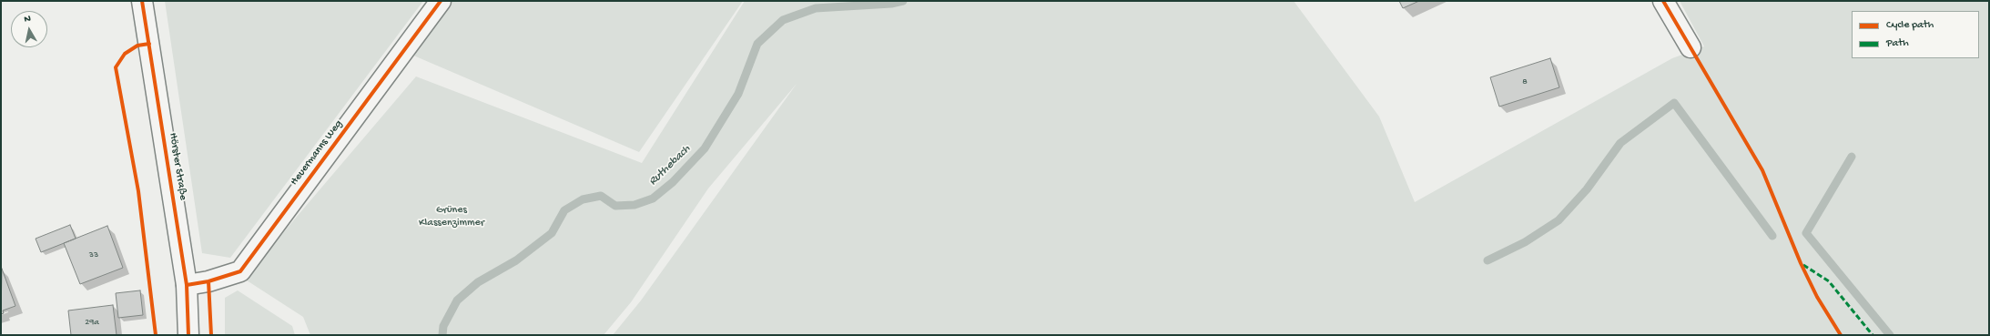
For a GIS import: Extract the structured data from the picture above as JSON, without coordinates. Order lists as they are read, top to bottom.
{
  "streets": {
    "street": ["Heuermanns Weg", "Hörster Straße"]
  },
  "crossings": [
    ["Heuermanns Weg", "Hörster Straße"]
  ],
  "water": ["Ruthebach"],
  "parks": ["Grünes Klassenzimmer"],
  "house_numbers": ["8", "33", "29a"],
  "legend": ["Cycle path", "Path"],
  "north": "top"
}
